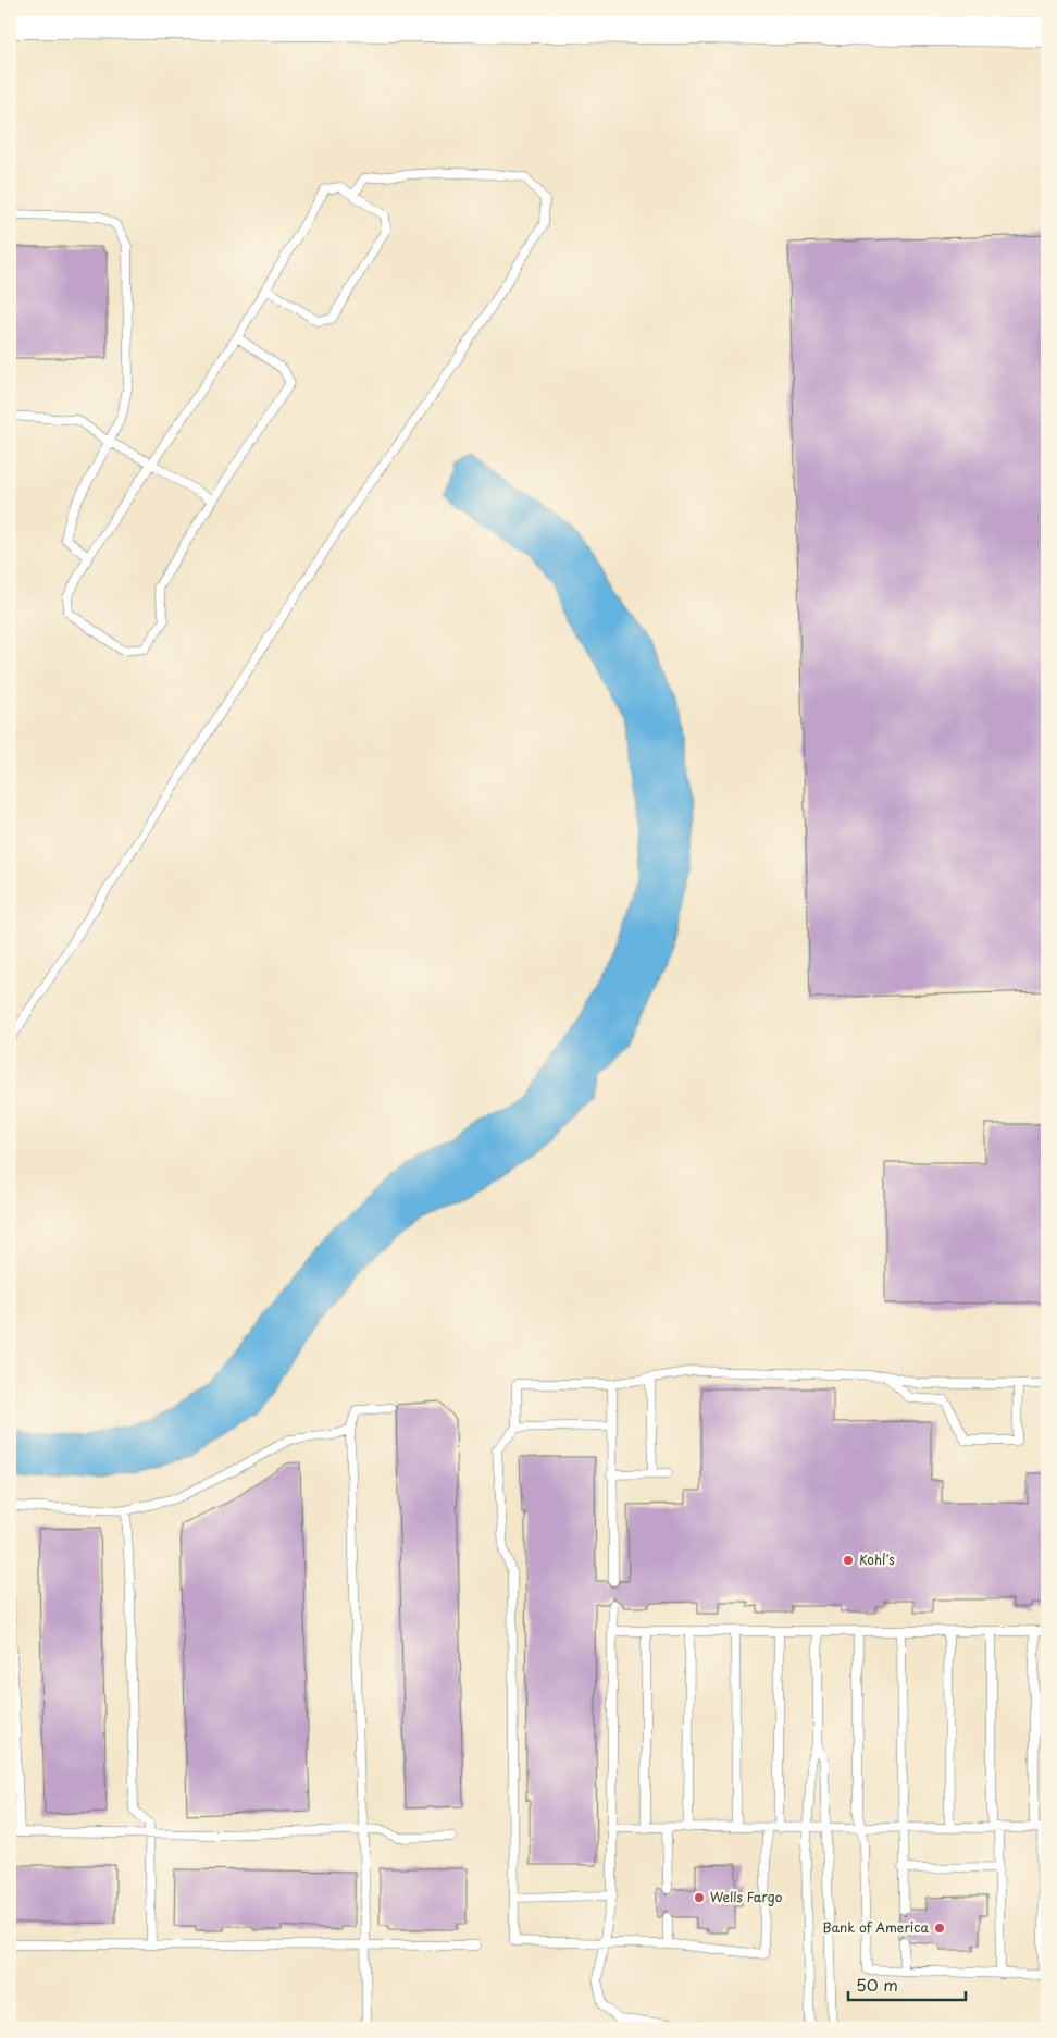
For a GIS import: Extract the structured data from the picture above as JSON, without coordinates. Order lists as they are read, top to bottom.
{
  "places": ["Kohl's", "Wells Fargo", "Bank of America"],
  "scale_bar": "50 m"
}
